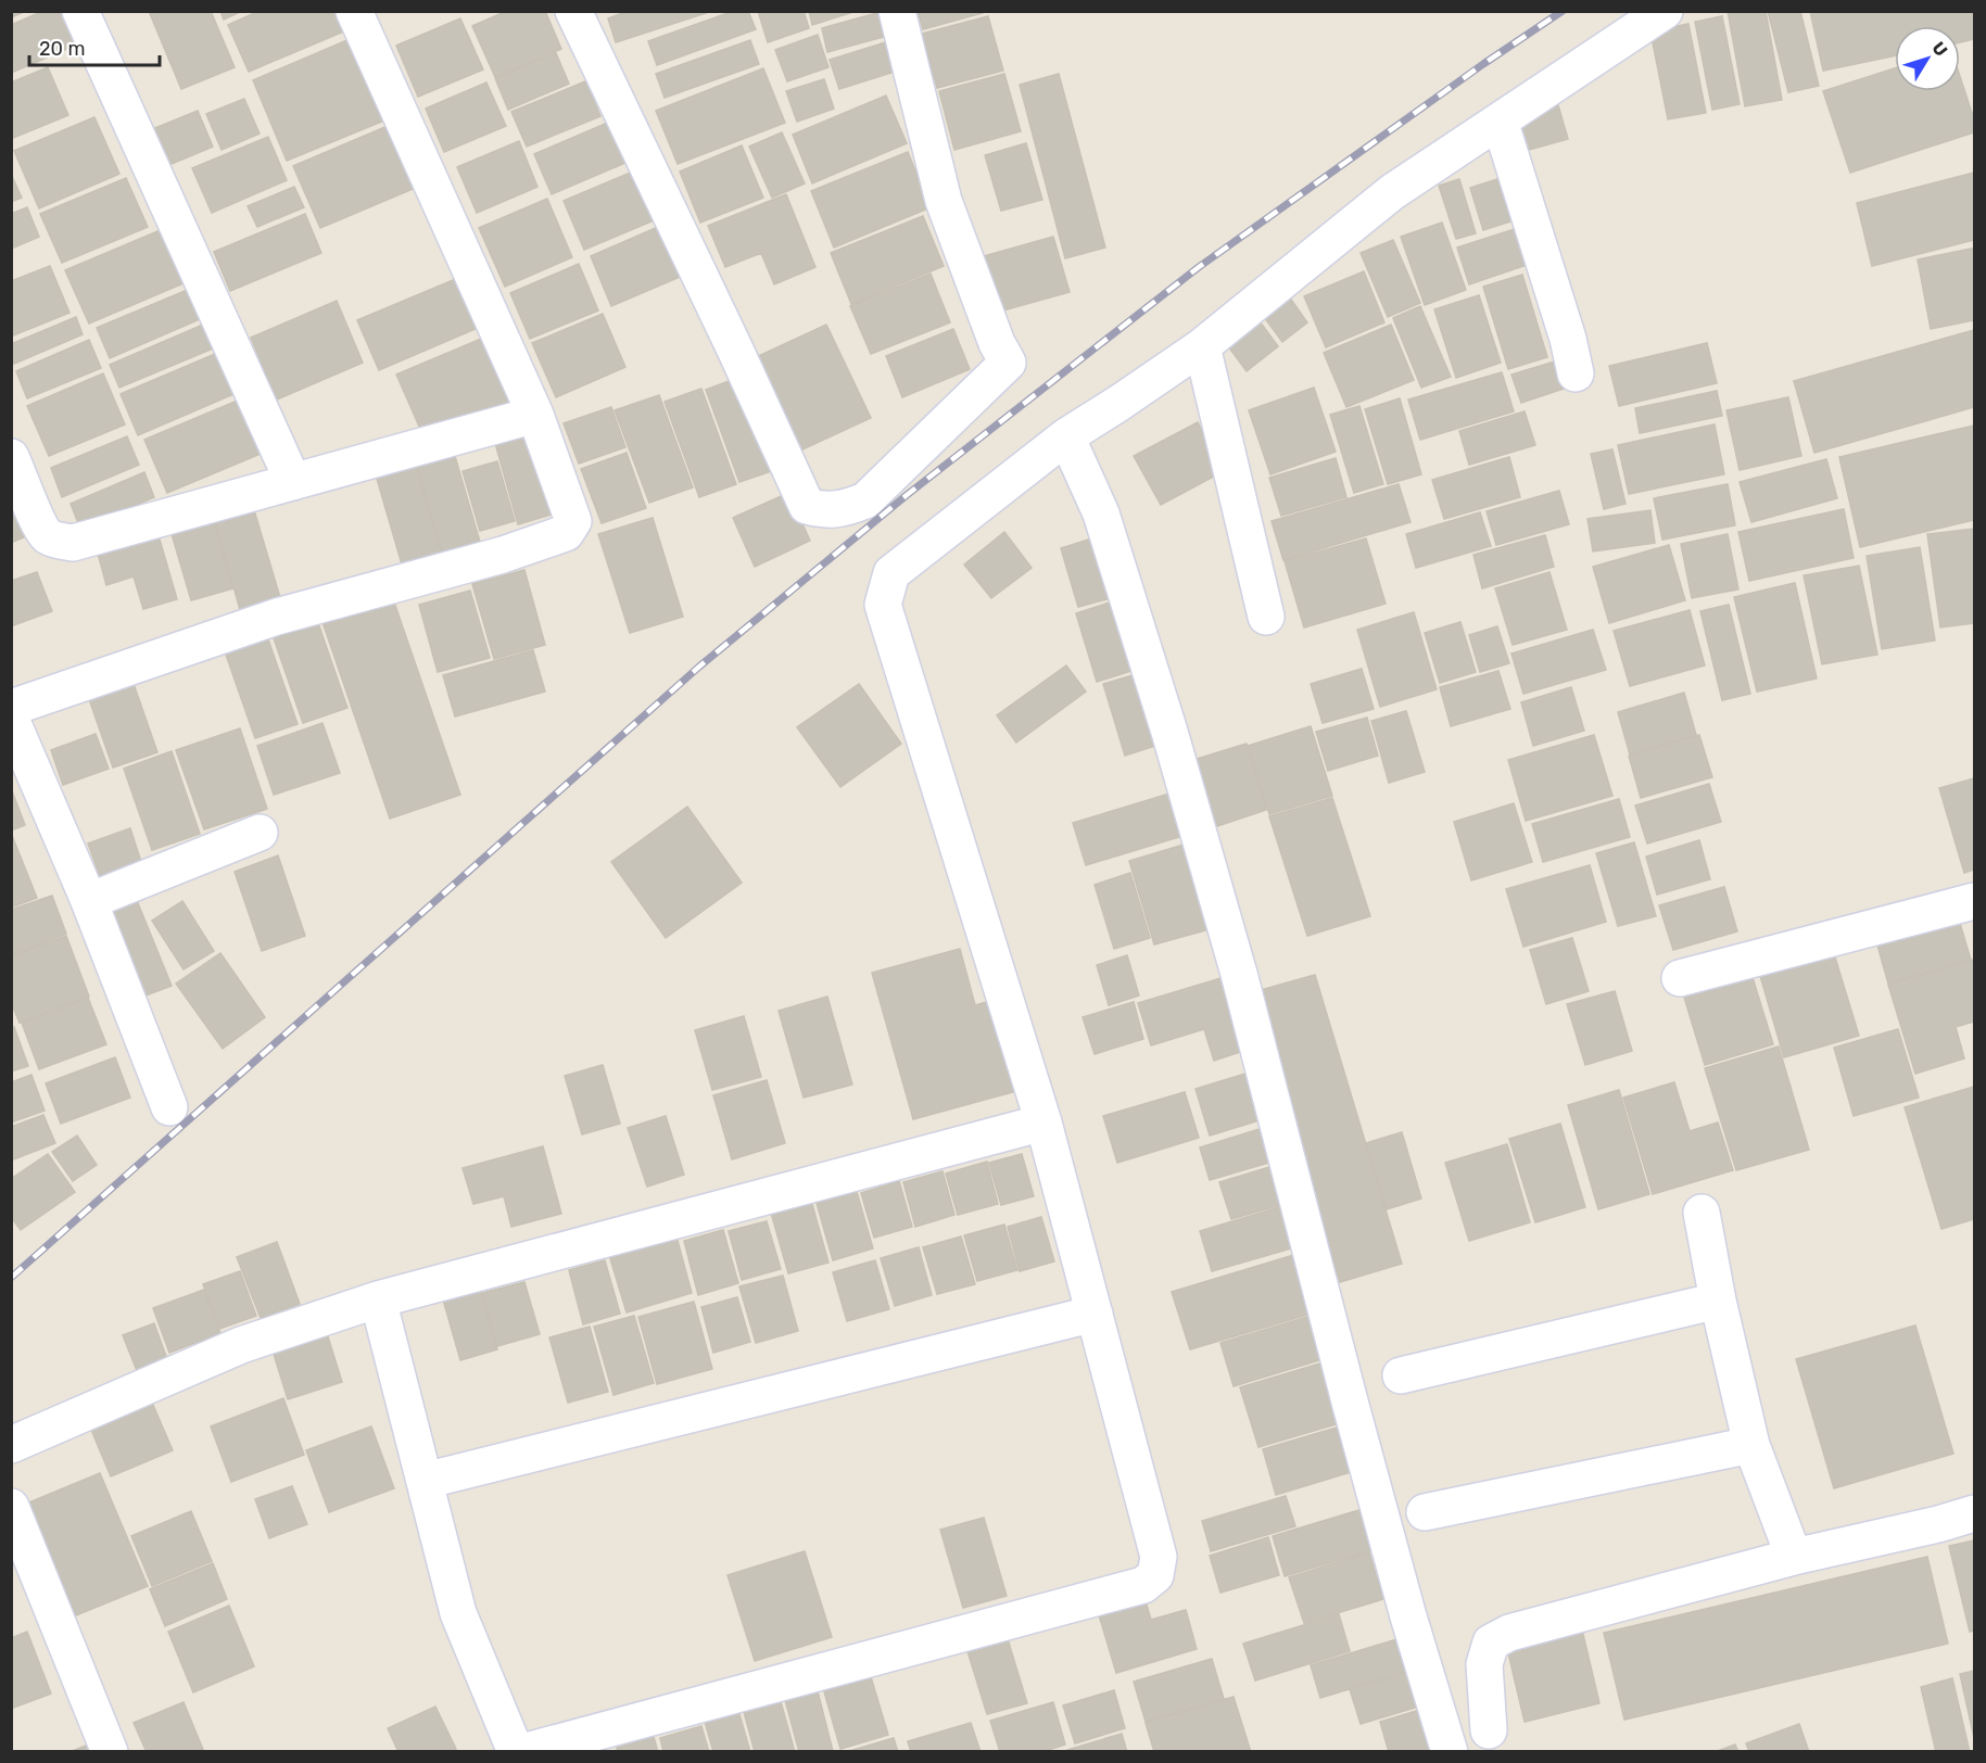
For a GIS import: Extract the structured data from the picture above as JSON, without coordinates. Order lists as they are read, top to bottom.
{
  "scale_bar": "20 m",
  "north": "top right"
}
